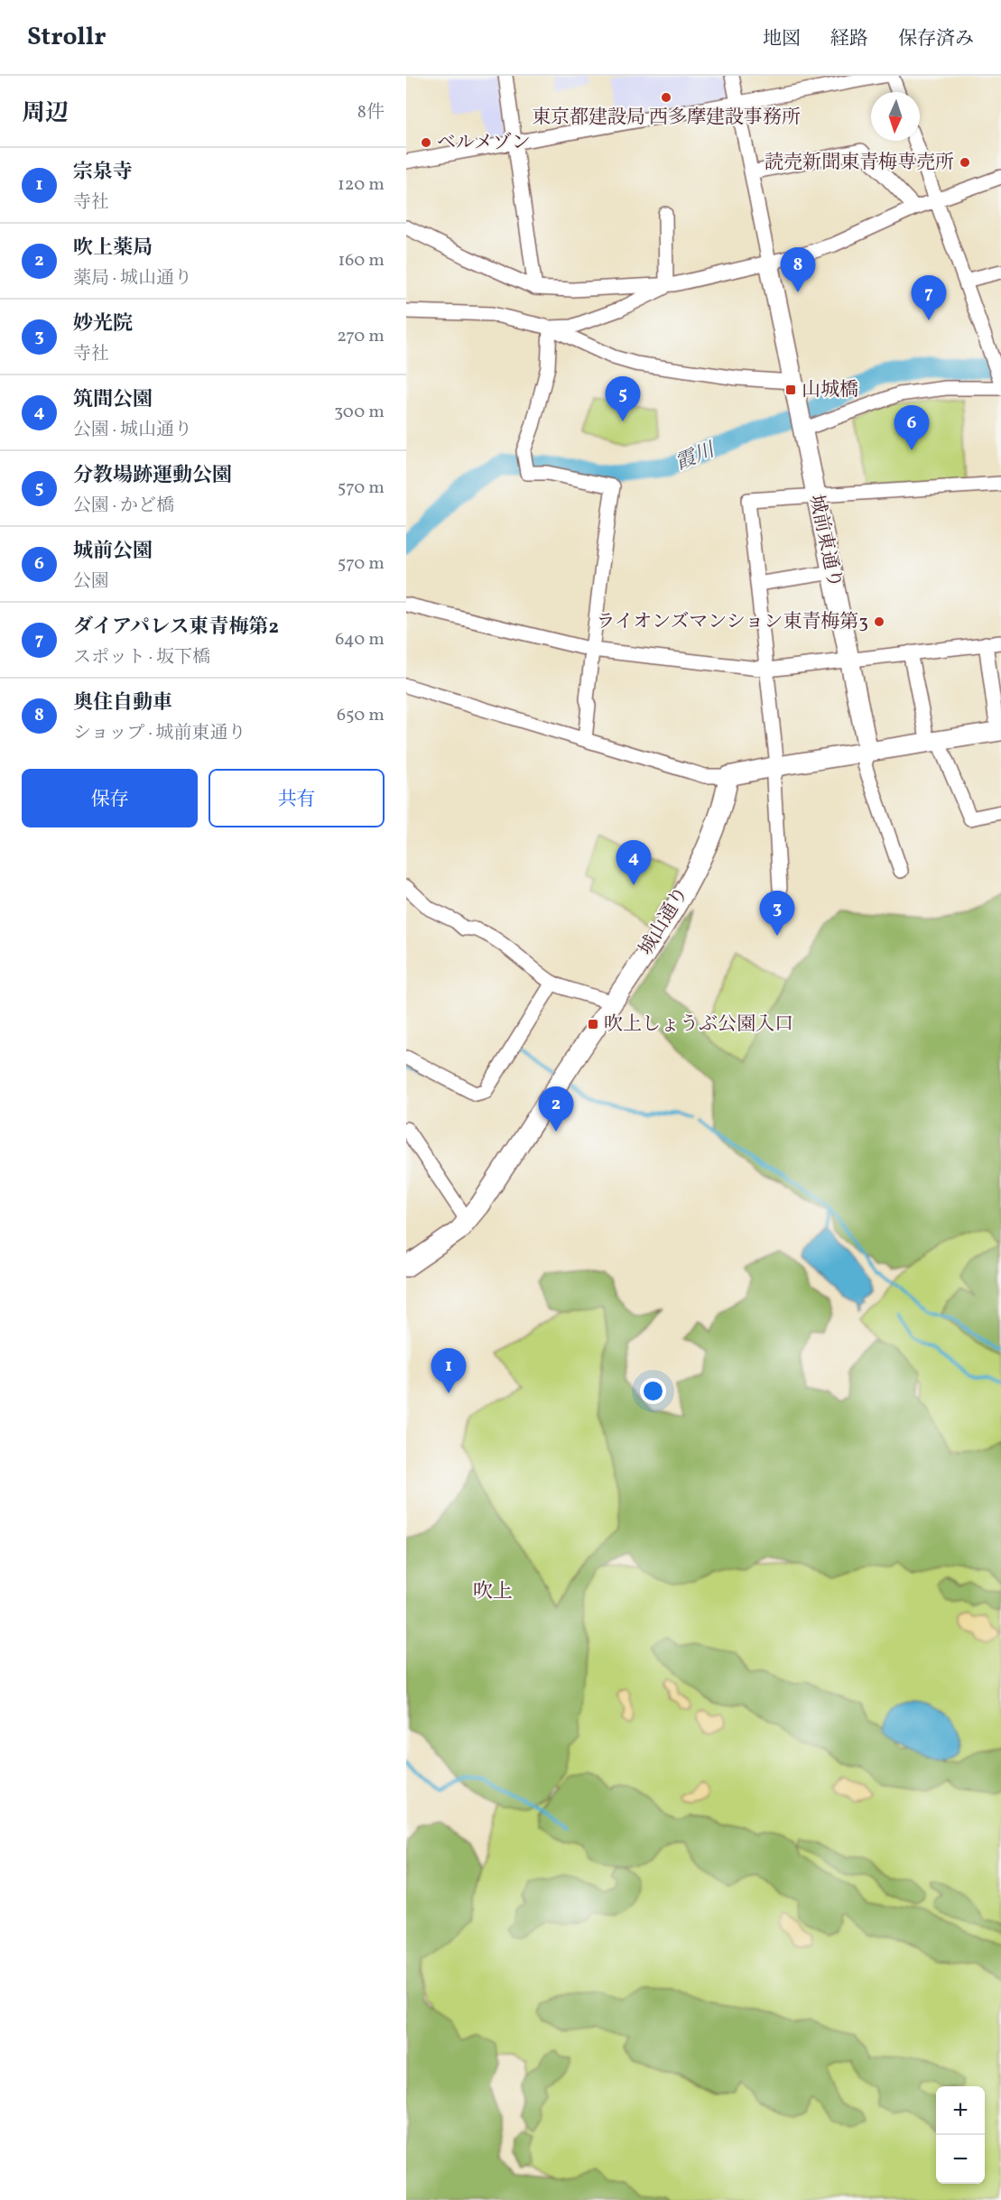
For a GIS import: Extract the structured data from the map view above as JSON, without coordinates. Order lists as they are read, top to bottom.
{
  "streets": {
    "street": ["城前東通り", "城山通り"]
  },
  "districts": ["吹上"],
  "water": ["霞川"],
  "places": {
    "other": [
      "東京都建設局 西多摩建設事務所",
      "ベルメゾン",
      "読売新聞東青梅専売所",
      "ライオンズマンション東青梅第3"
    ],
    "transit": ["山城橋", "吹上しょうぶ公園入口"]
  },
  "north": "bottom",
  "page": {
    "header": "Strollr",
    "nav": ["地図", "経路", "保存済み"],
    "heading": ["周辺", "8件"],
    "list": [
      {
        "mark": "1",
        "name": "宗泉寺",
        "note": "寺社",
        "value": "120 m"
      },
      {
        "mark": "2",
        "name": "吹上薬局",
        "note": "薬局 · 城山通り",
        "value": "160 m"
      },
      {
        "mark": "3",
        "name": "妙光院",
        "note": "寺社",
        "value": "270 m"
      },
      {
        "mark": "4",
        "name": "筑間公園",
        "note": "公園 · 城山通り",
        "value": "300 m"
      },
      {
        "mark": "5",
        "name": "分教場跡運動公園",
        "note": "公園 · かど橋",
        "value": "570 m"
      },
      {
        "mark": "6",
        "name": "城前公園",
        "note": "公園",
        "value": "570 m"
      },
      {
        "mark": "7",
        "name": "ダイアパレス東青梅第2",
        "note": "スポット · 坂下橋",
        "value": "640 m"
      },
      {
        "mark": "8",
        "name": "奥住自動車",
        "note": "ショップ · 城前東通り",
        "value": "650 m"
      }
    ],
    "pins": [
      "8",
      "7",
      "5",
      "6",
      "4",
      "3",
      "2",
      "1"
    ],
    "buttons": ["保存", "共有"],
    "map_buttons": ["+", "−"]
  }
}
